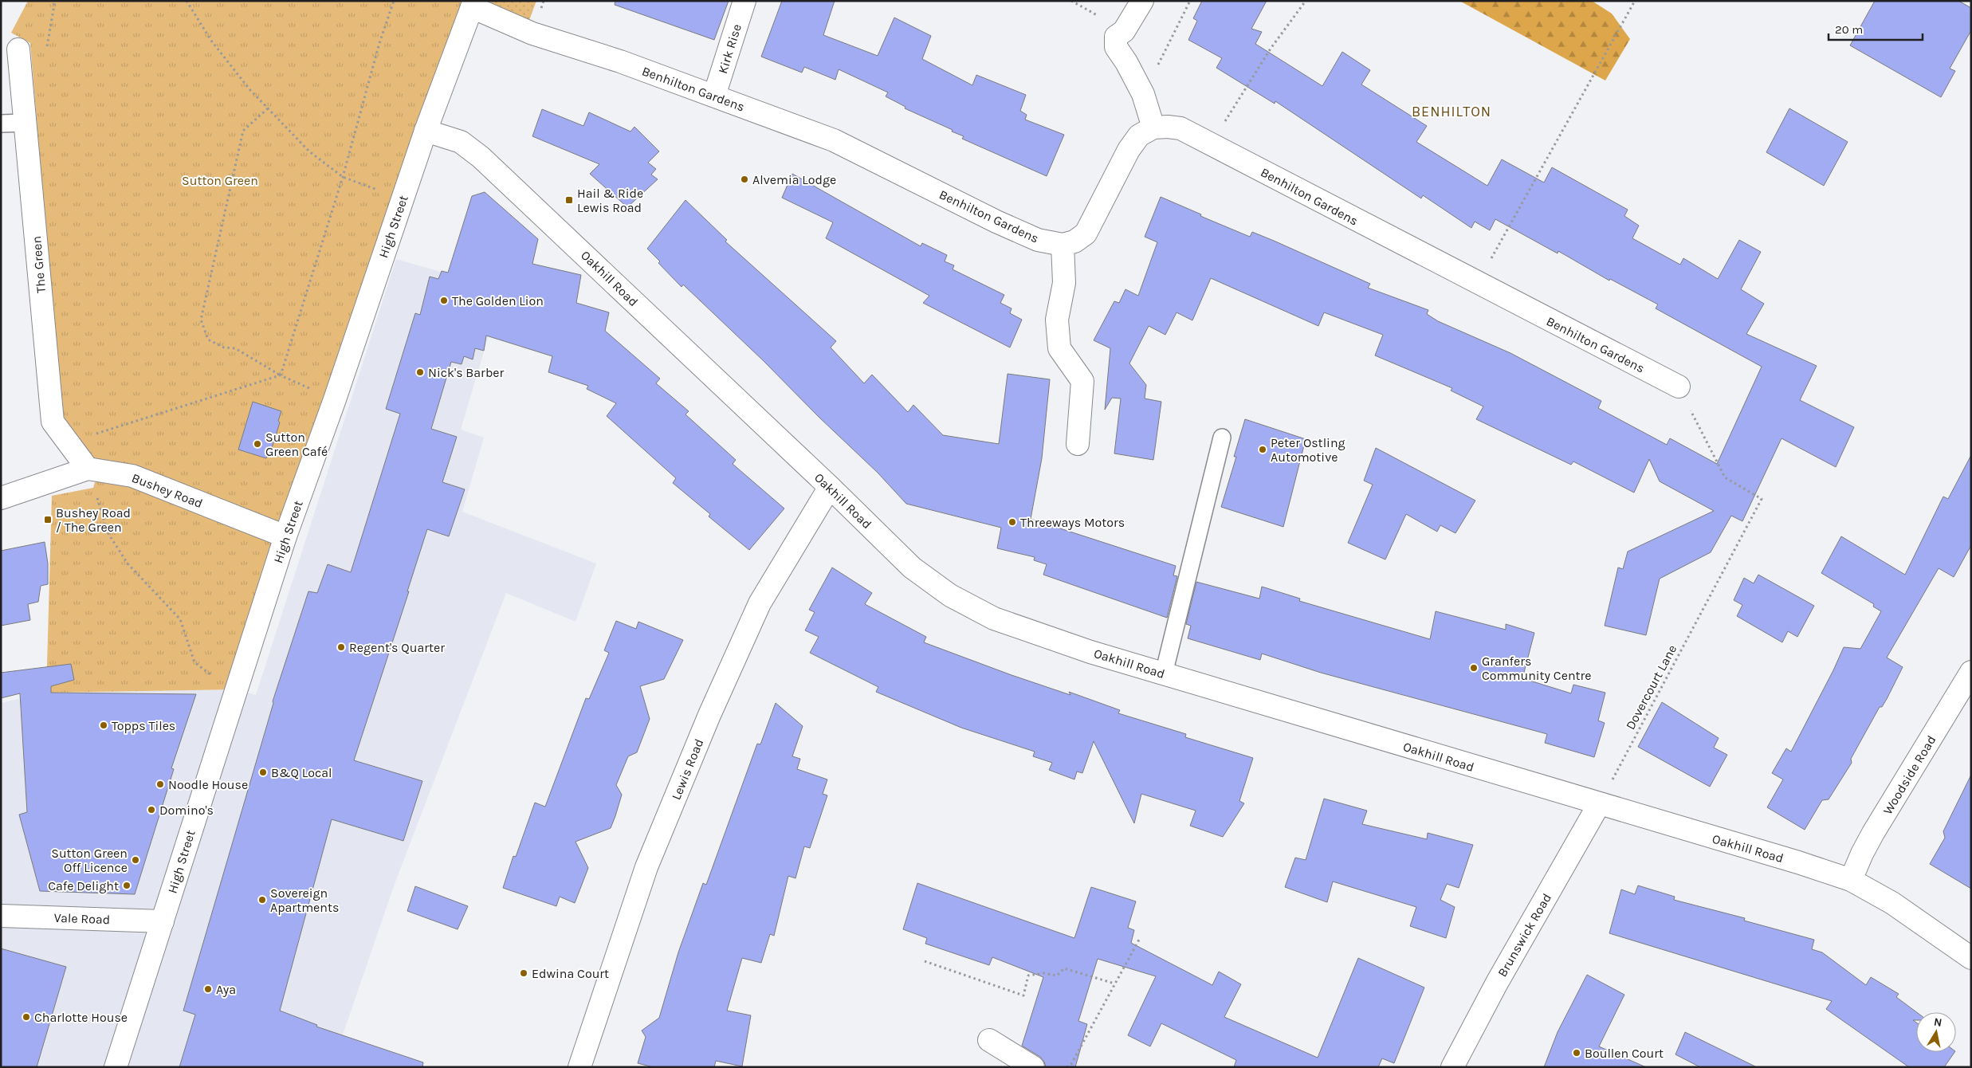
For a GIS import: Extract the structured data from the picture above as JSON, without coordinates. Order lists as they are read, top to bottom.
{
  "streets": {
    "street": [
      "Kirk Rise",
      "Benhilton Gardens",
      "High Street",
      "The Green",
      "Oakhill Road",
      "Bushey Road",
      "Lewis Road",
      "Woodside Road",
      "Vale Road",
      "Brunswick Road"
    ],
    "path": ["Dovercourt Lane"]
  },
  "crossings": [
    ["Kirk Rise", "Benhilton Gardens"],
    ["Benhilton Gardens", "High Street"],
    ["Benhilton Gardens", "Dovercourt Lane"],
    ["High Street", "Oakhill Road"],
    ["High Street", "Bushey Road"],
    ["High Street", "Vale Road"],
    ["The Green", "Bushey Road"],
    ["Oakhill Road", "Dovercourt Lane"],
    ["Oakhill Road", "Lewis Road"],
    ["Oakhill Road", "Woodside Road"],
    ["Oakhill Road", "Brunswick Road"],
    ["Dovercourt Lane", "Brunswick Road"]
  ],
  "districts": ["BENHILTON"],
  "parks": ["Sutton Green"],
  "places": {
    "other": [
      "Alvemia Lodge",
      "The Golden Lion",
      "Nick's Barber",
      "Sutton Green Café",
      "Peter Ostling Automotive",
      "Threeways Motors",
      "Regent's Quarter",
      "Granfers Community Centre",
      "Topps Tiles",
      "B&Q Local",
      "Noodle House",
      "Domino's",
      "Sutton Green Off Licence",
      "Cafe Delight",
      "Sovereign Apartments",
      "Edwina Court",
      "Aya",
      "Charlotte House",
      "Boullen Court"
    ],
    "transit": ["Hail & Ride Lewis Road", "Bushey Road / The Green"]
  },
  "scale_bar": "20 m",
  "north": "top"
}
